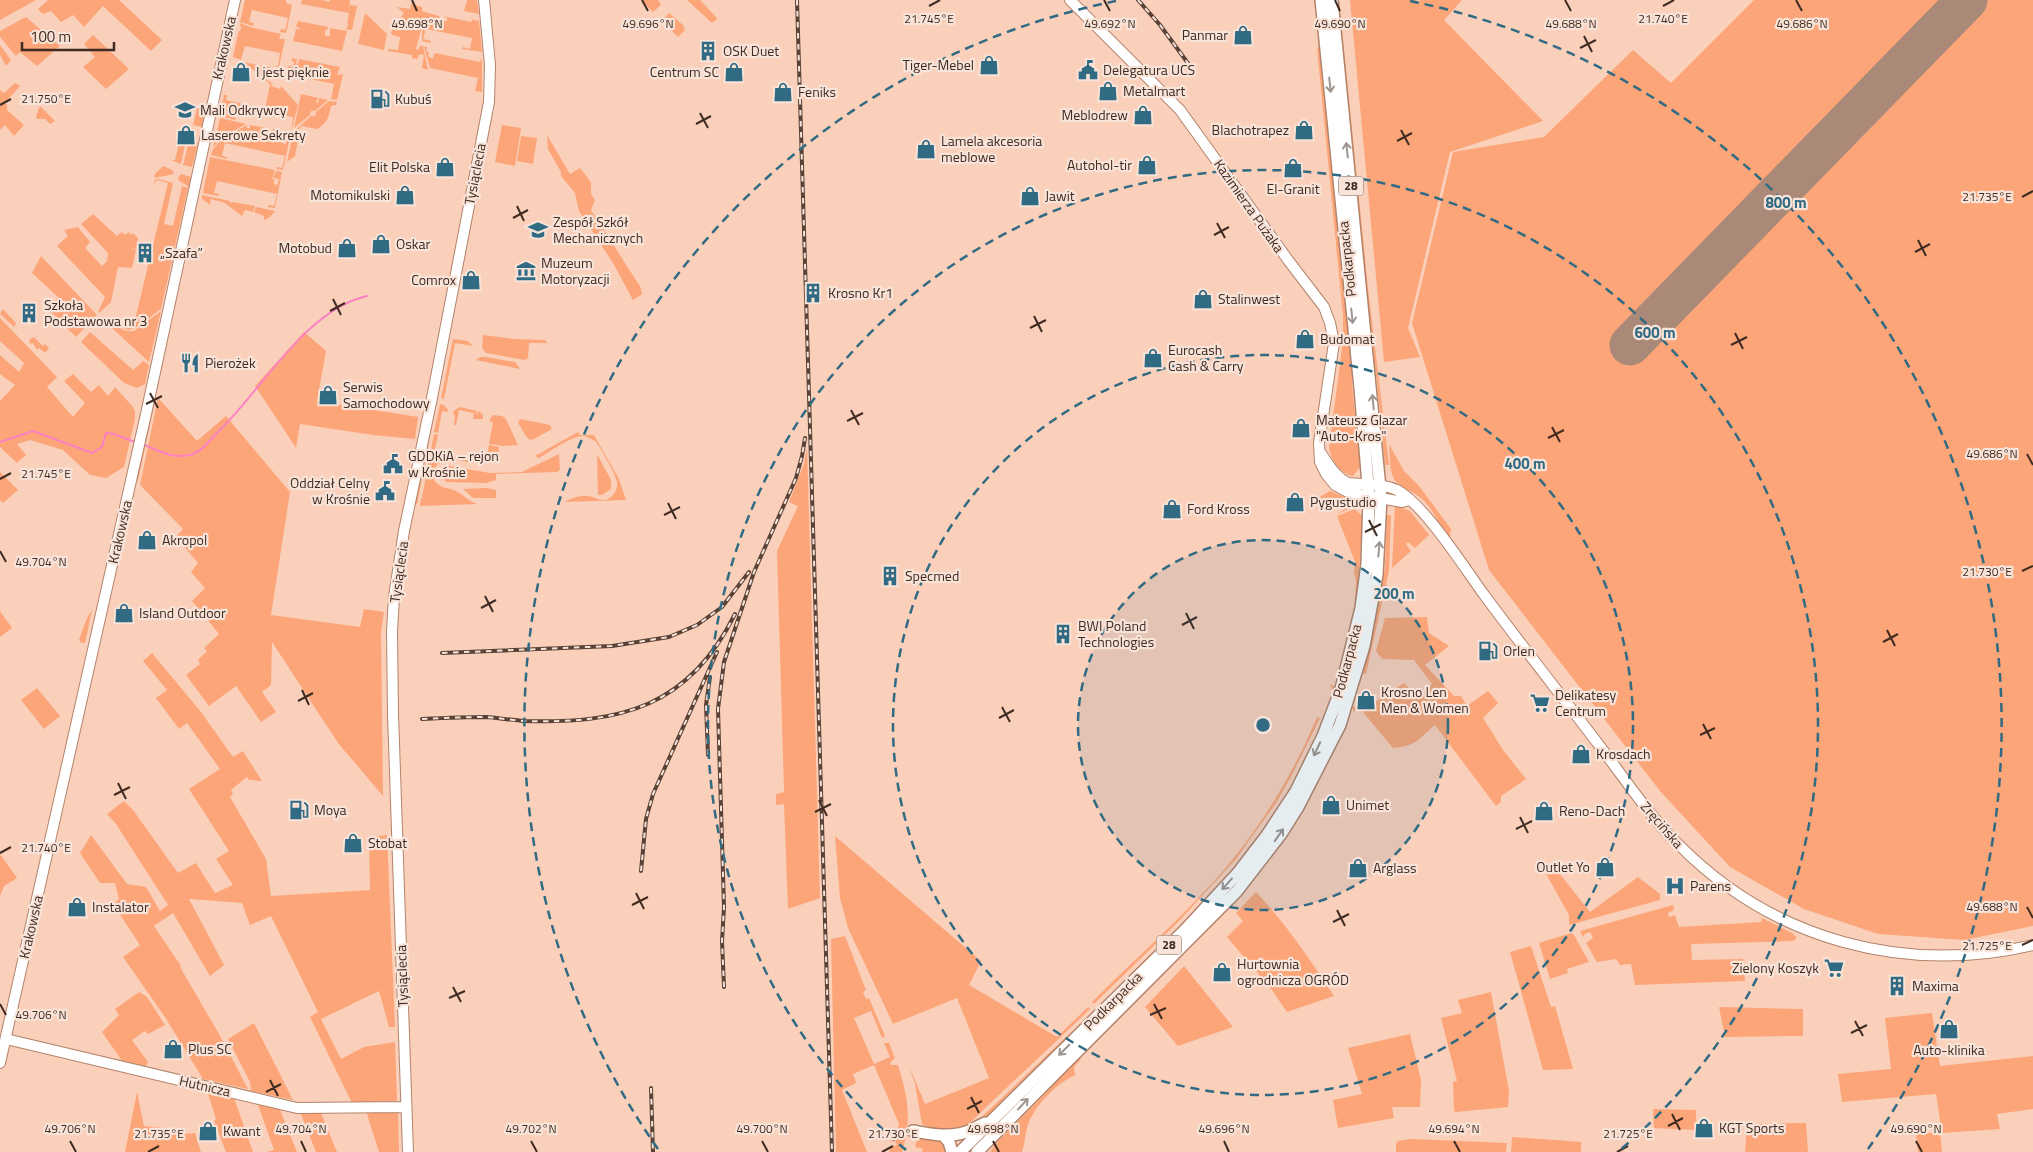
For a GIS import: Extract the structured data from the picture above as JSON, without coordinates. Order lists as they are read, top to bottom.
{
  "streets": {
    "main road": ["28", "Podkarpacka"],
    "street": [
      "Krakowska",
      "Tysiąclecia",
      "Kazimierza Pużaka",
      "Zręcińska",
      "Hutnicza"
    ]
  },
  "crossings": [
    ["Krakowska", "Hutnicza"],
    ["Tysiąclecia", "Hutnicza"],
    ["Kazimierza Pużaka", "Podkarpacka"],
    ["Podkarpacka", "Zręcińska"]
  ],
  "places": {
    "shop": [
      "Panmar",
      "Tiger-Mebel",
      "I jest pięknie",
      "Centrum SC",
      "Metalmart",
      "Feniks",
      "Meblodrew",
      "Blachotrapez",
      "Laserowe Sekrety",
      "Lamela akcesoria meblowe",
      "Autohol-tir",
      "Elit Polska",
      "El-Granit",
      "Motomikulski",
      "Jawit",
      "Oskar",
      "Motobud",
      "Comrox",
      "Stalinwest",
      "Budomat",
      "Eurocash Cash & Carry",
      "Serwis Samochodowy",
      "Mateusz Glazar \"Auto-Kros\"",
      "Pygustudio",
      "Ford Kross",
      "Akropol",
      "Island Outdoor",
      "Krosno Len Men & Women",
      "Krosdach",
      "Unimet",
      "Reno-Dach",
      "Stobat",
      "Outlet Yo",
      "Arglass",
      "Instalator",
      "Hurtownia ogrodnicza OGRÓD",
      "Auto-klinika",
      "Plus SC",
      "KGT Sports",
      "Kwant"
    ],
    "building": [
      "OSK Duet",
      "„Szafa”",
      "Krosno Kr1",
      "Szkoła Podstawowa nr 3",
      "Specmed",
      "BWI Poland Technologies",
      "Maxima"
    ],
    "public building": ["Delegatura UCS", "GDDKiA – rejon w Krośnie", "Oddział Celny w Krośnie"],
    "fuel station": ["Kubuś", "Orlen", "Moya"],
    "school or university": ["Mali Odkrywcy", "Zespół Szkół Mechanicznych"],
    "museum": ["Muzeum Motoryzacji"],
    "restaurant": ["Pierożek"],
    "supermarket": ["Delikatesy Centrum", "Zielony Koszyk"],
    "hospital": ["Parens"]
  },
  "scale_bar": "100 m",
  "coordinates": [
    "21.745°E",
    "21.740°E",
    "49.698°N",
    "49.696°N",
    "49.692°N",
    "49.690°N",
    "49.688°N",
    "49.686°N",
    "21.750°E",
    "21.735°E",
    "49.704°N",
    "21.730°E",
    "21.725°E",
    "49.706°N",
    "49.702°N",
    "49.700°N",
    "49.694°N"
  ],
  "rings": [
    "800 m",
    "600 m",
    "400 m",
    "200 m"
  ]
}
